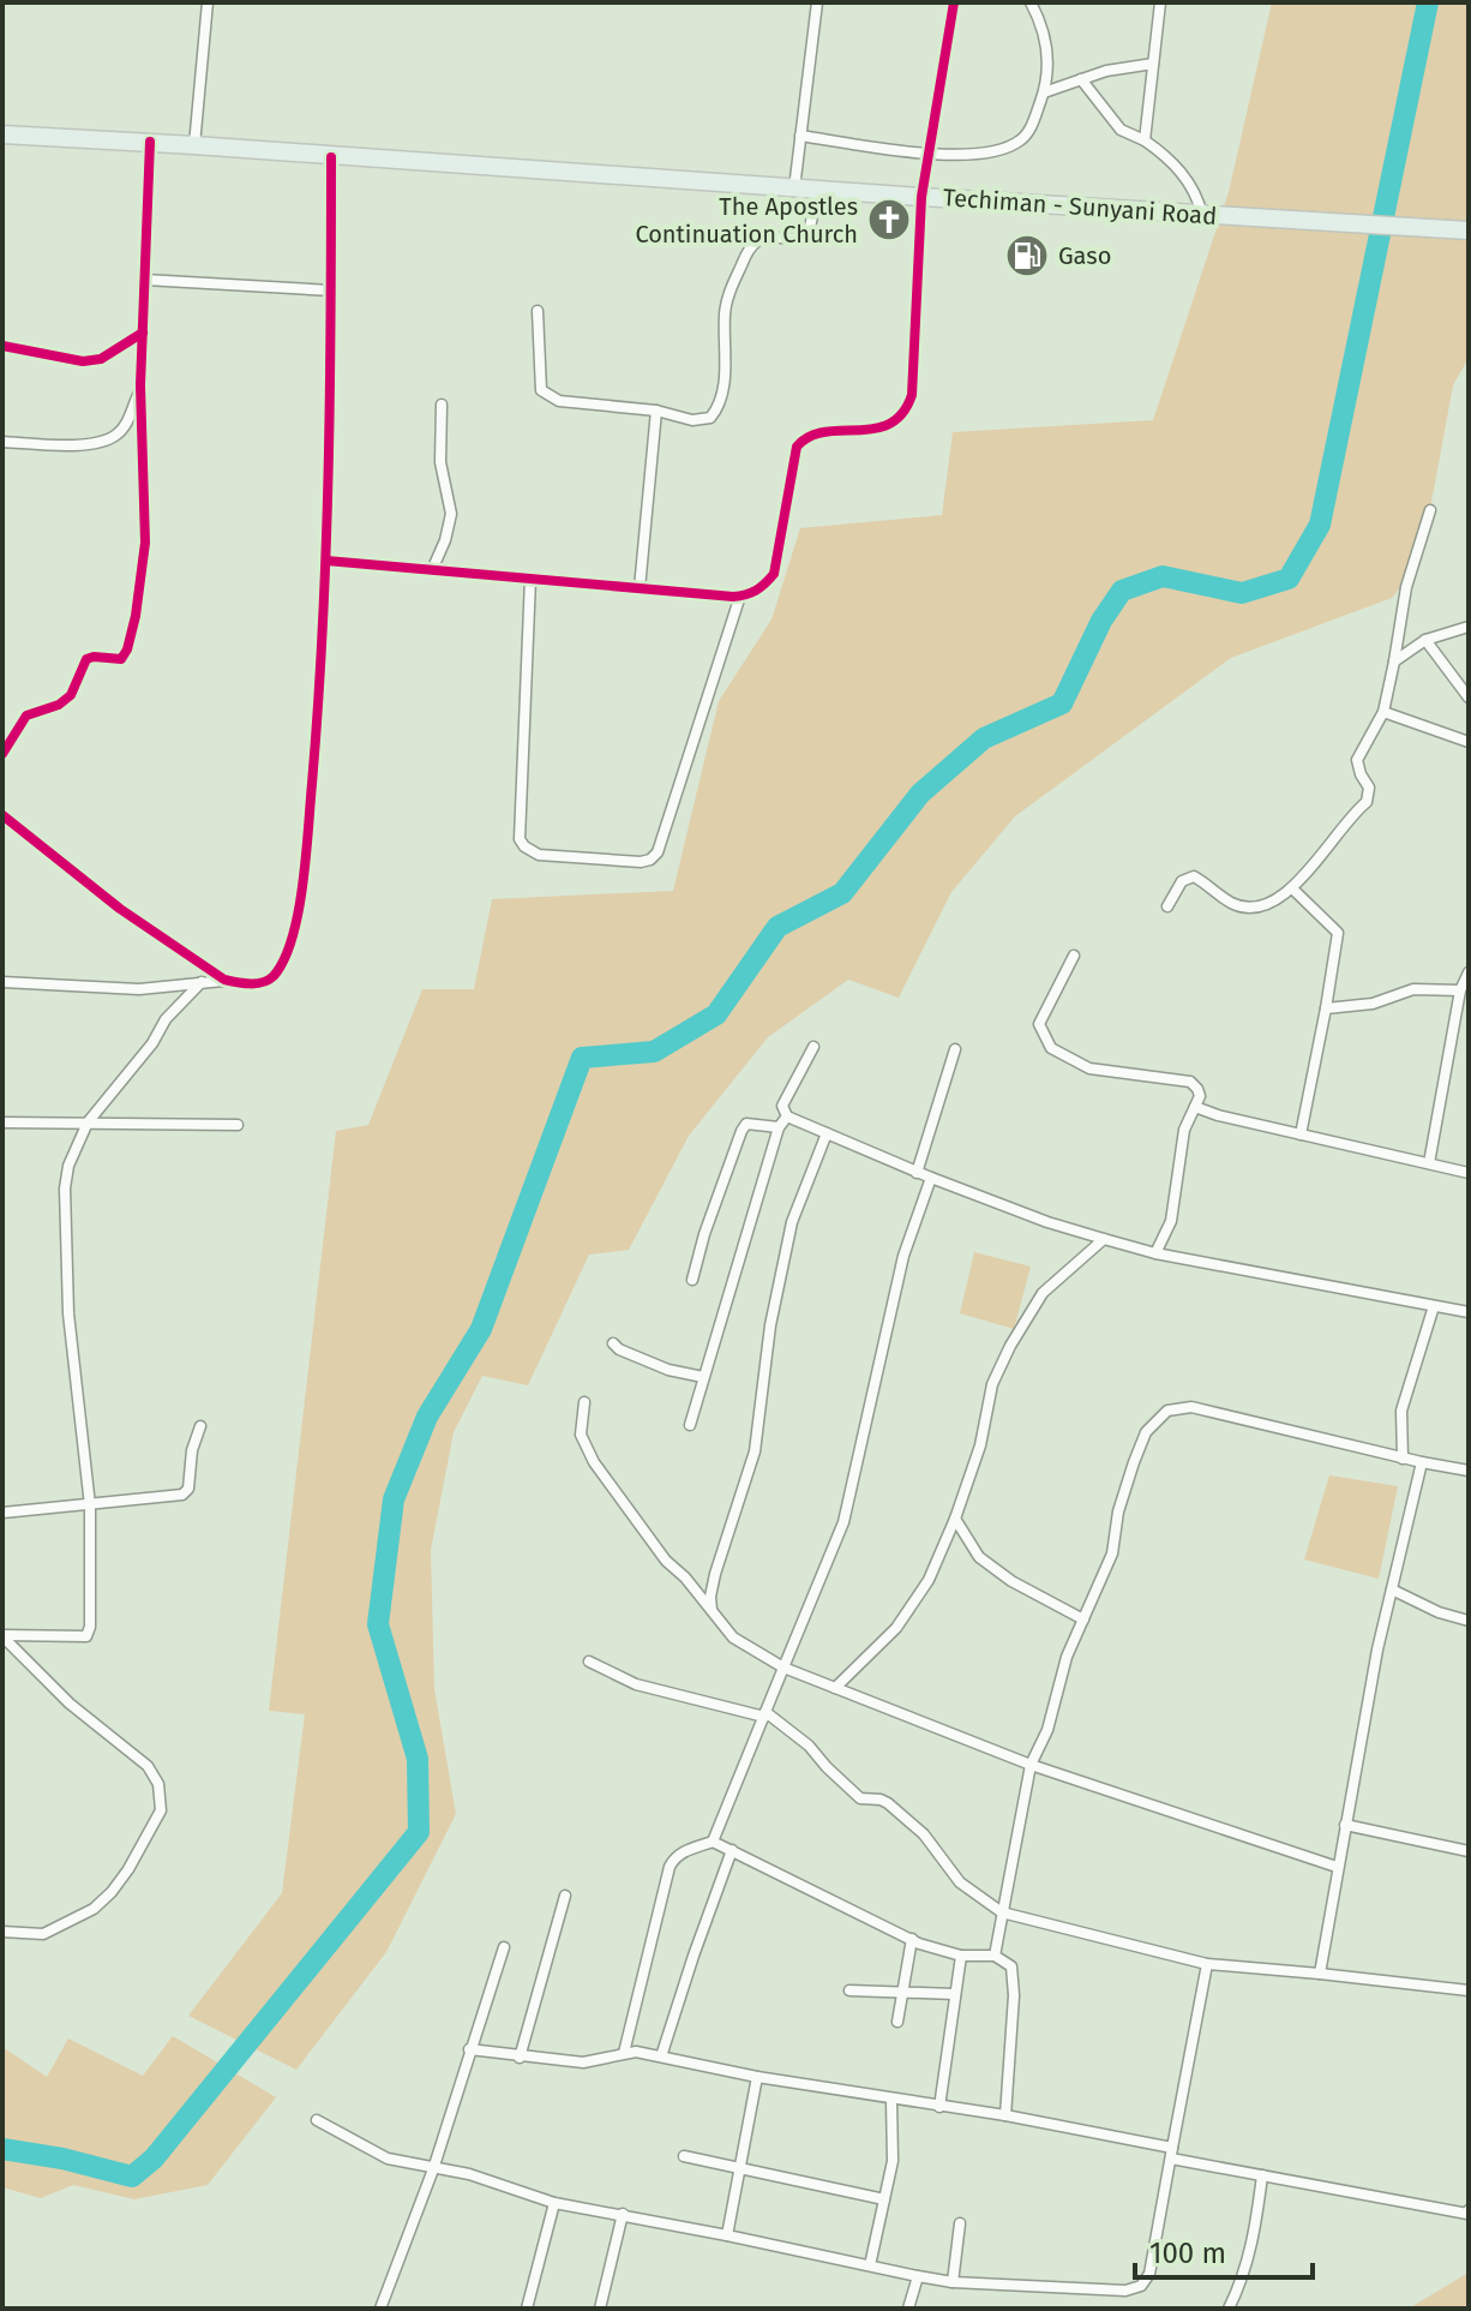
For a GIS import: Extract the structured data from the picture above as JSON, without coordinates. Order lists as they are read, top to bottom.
{
  "streets": {
    "main road": ["Techiman - Sunyani Road"]
  },
  "places": {
    "church": ["The Apostles Continuation Church"],
    "fuel station": ["Gaso"]
  },
  "scale_bar": "100 m"
}
